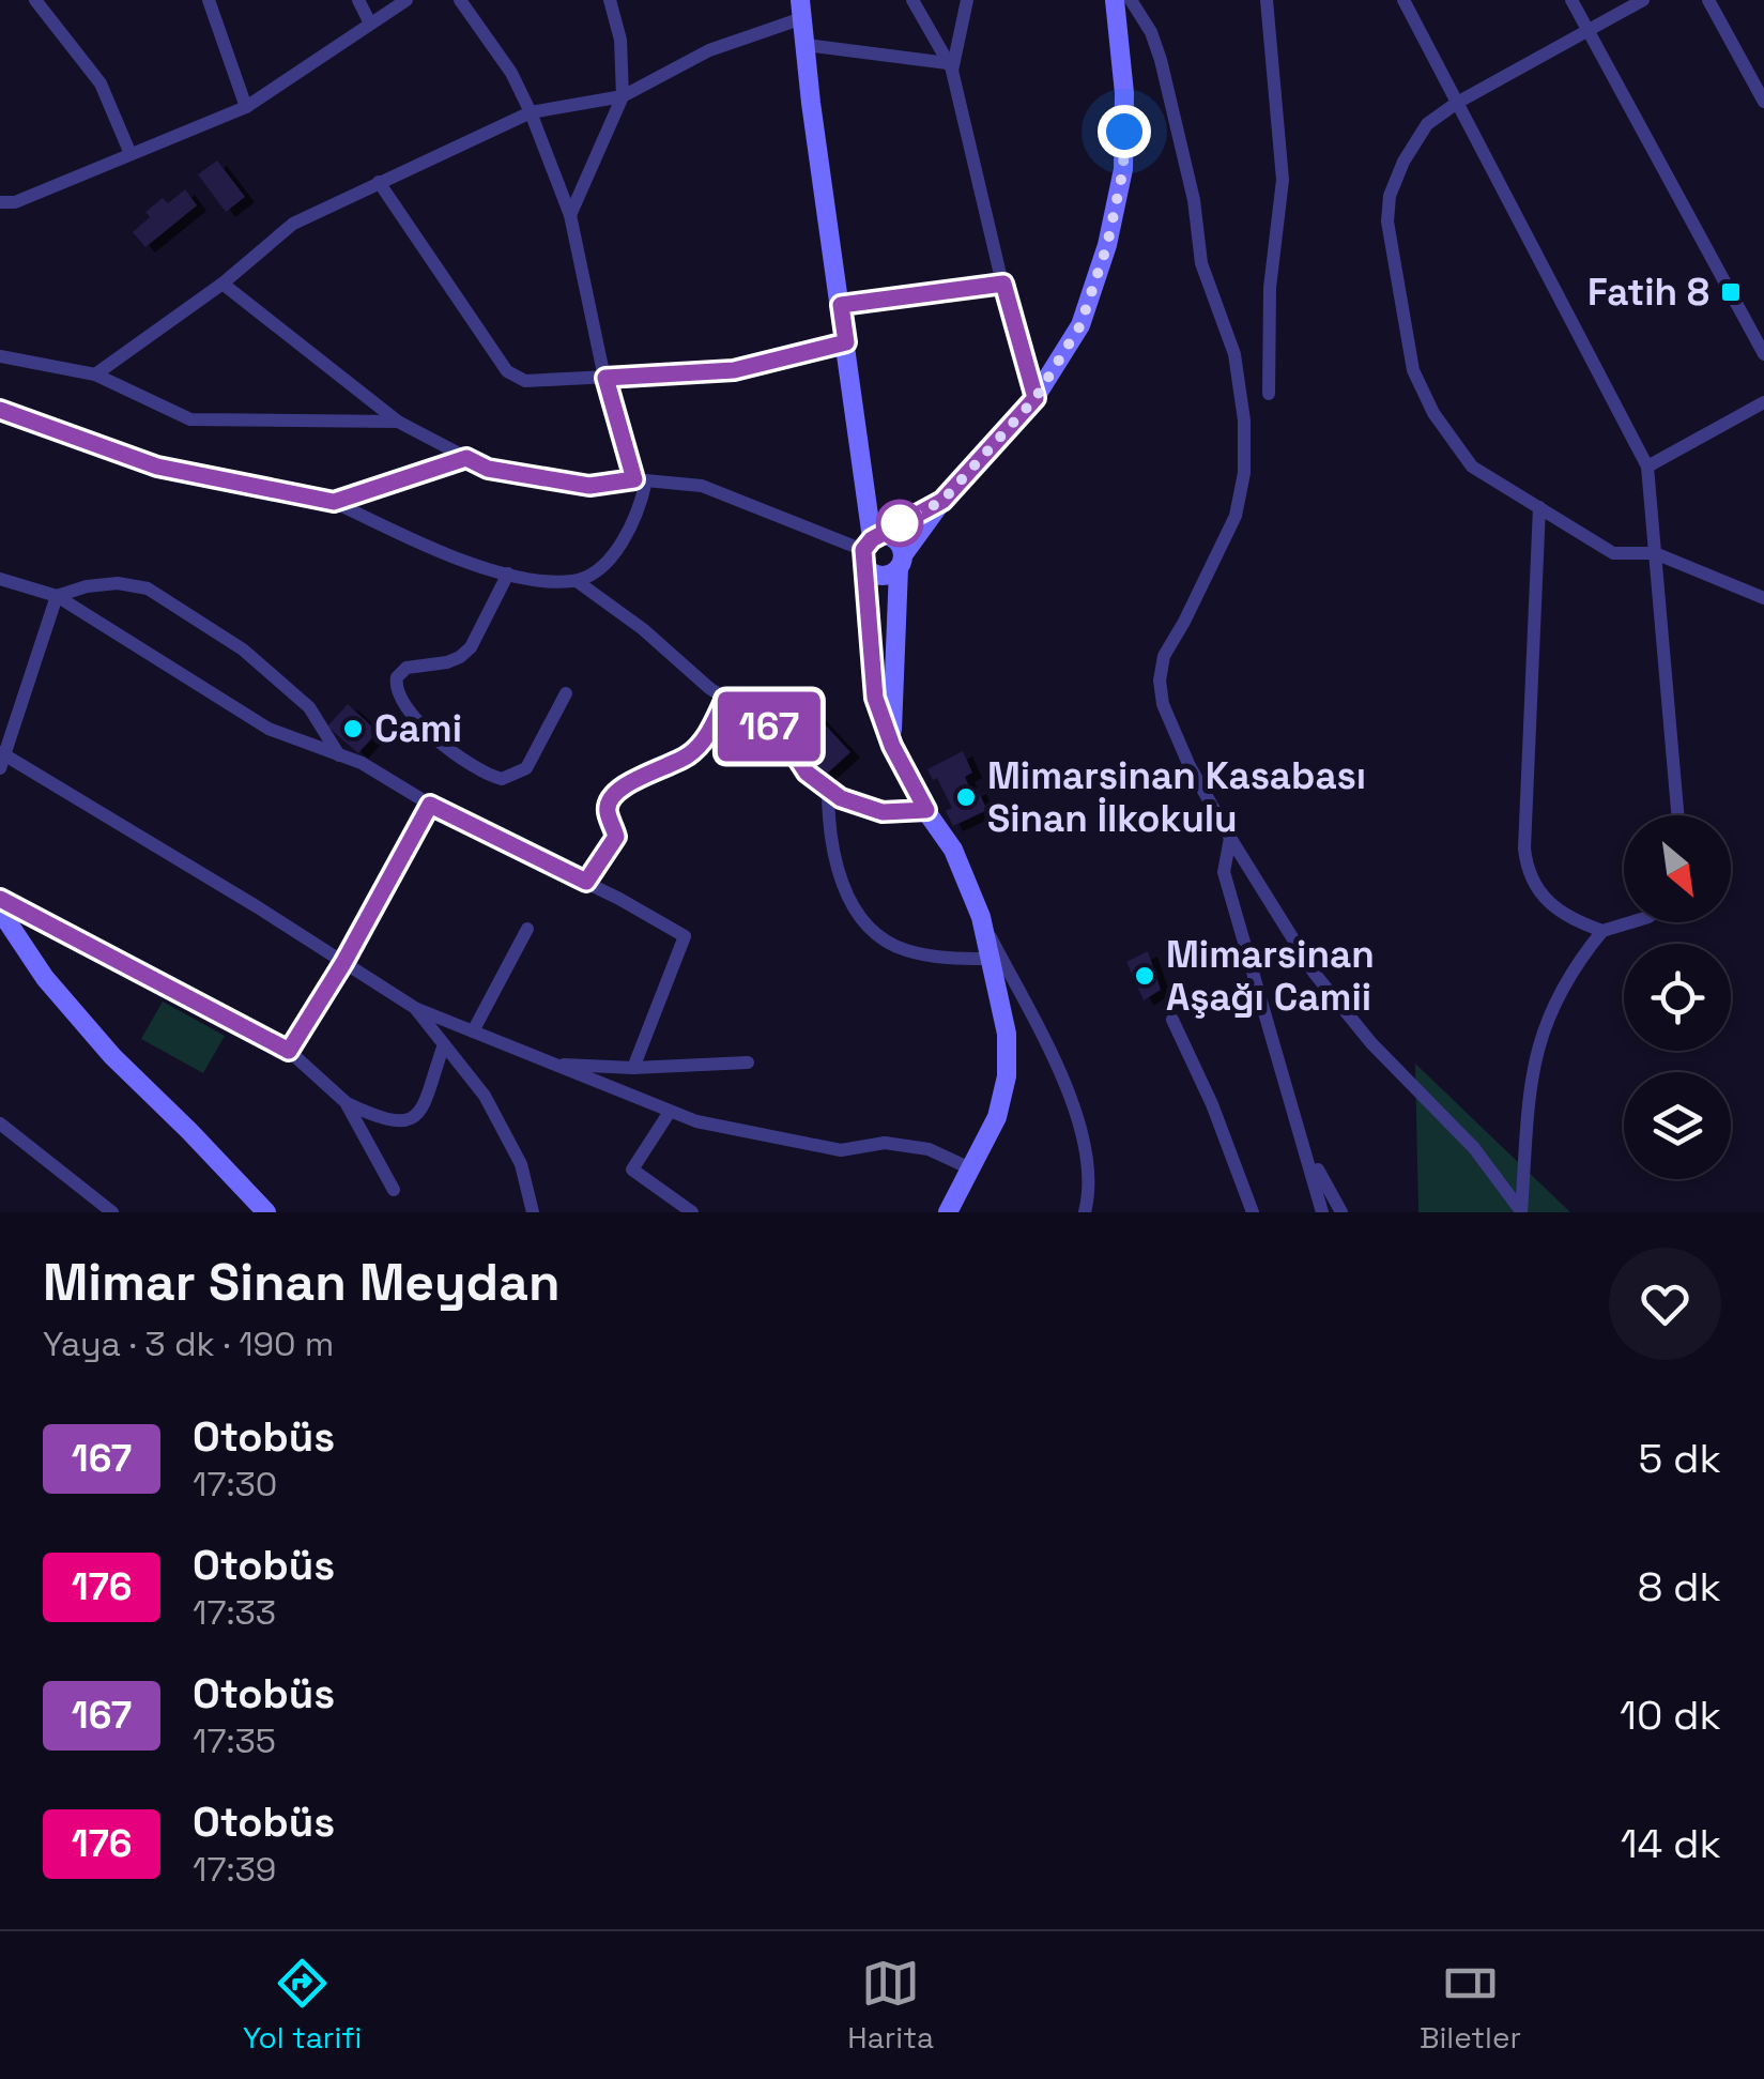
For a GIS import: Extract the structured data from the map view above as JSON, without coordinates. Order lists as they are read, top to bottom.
{
  "places": {
    "transit": ["Fatih 8"],
    "other": ["Cami", "Mimarsinan Kasabası Sinan İlkokulu", "Mimarsinan Aşağı Camii"]
  },
  "lines": ["bus line 167"],
  "north": "bottom right",
  "page": {
    "on_map": "167",
    "heading": ["Mimar Sinan Meydan", "Yaya · 3 dk · 190 m"],
    "list": [
      {
        "mark": "167",
        "name": "Otobüs",
        "note": "17:30",
        "value": "5 dk"
      },
      {
        "mark": "176",
        "name": "Otobüs",
        "note": "17:33",
        "value": "8 dk"
      },
      {
        "mark": "167",
        "name": "Otobüs",
        "note": "17:35",
        "value": "10 dk"
      },
      {
        "mark": "176",
        "name": "Otobüs",
        "note": "17:39",
        "value": "14 dk"
      }
    ],
    "tabs": ["Yol tarifi", "Harita", "Biletler"]
  }
}
